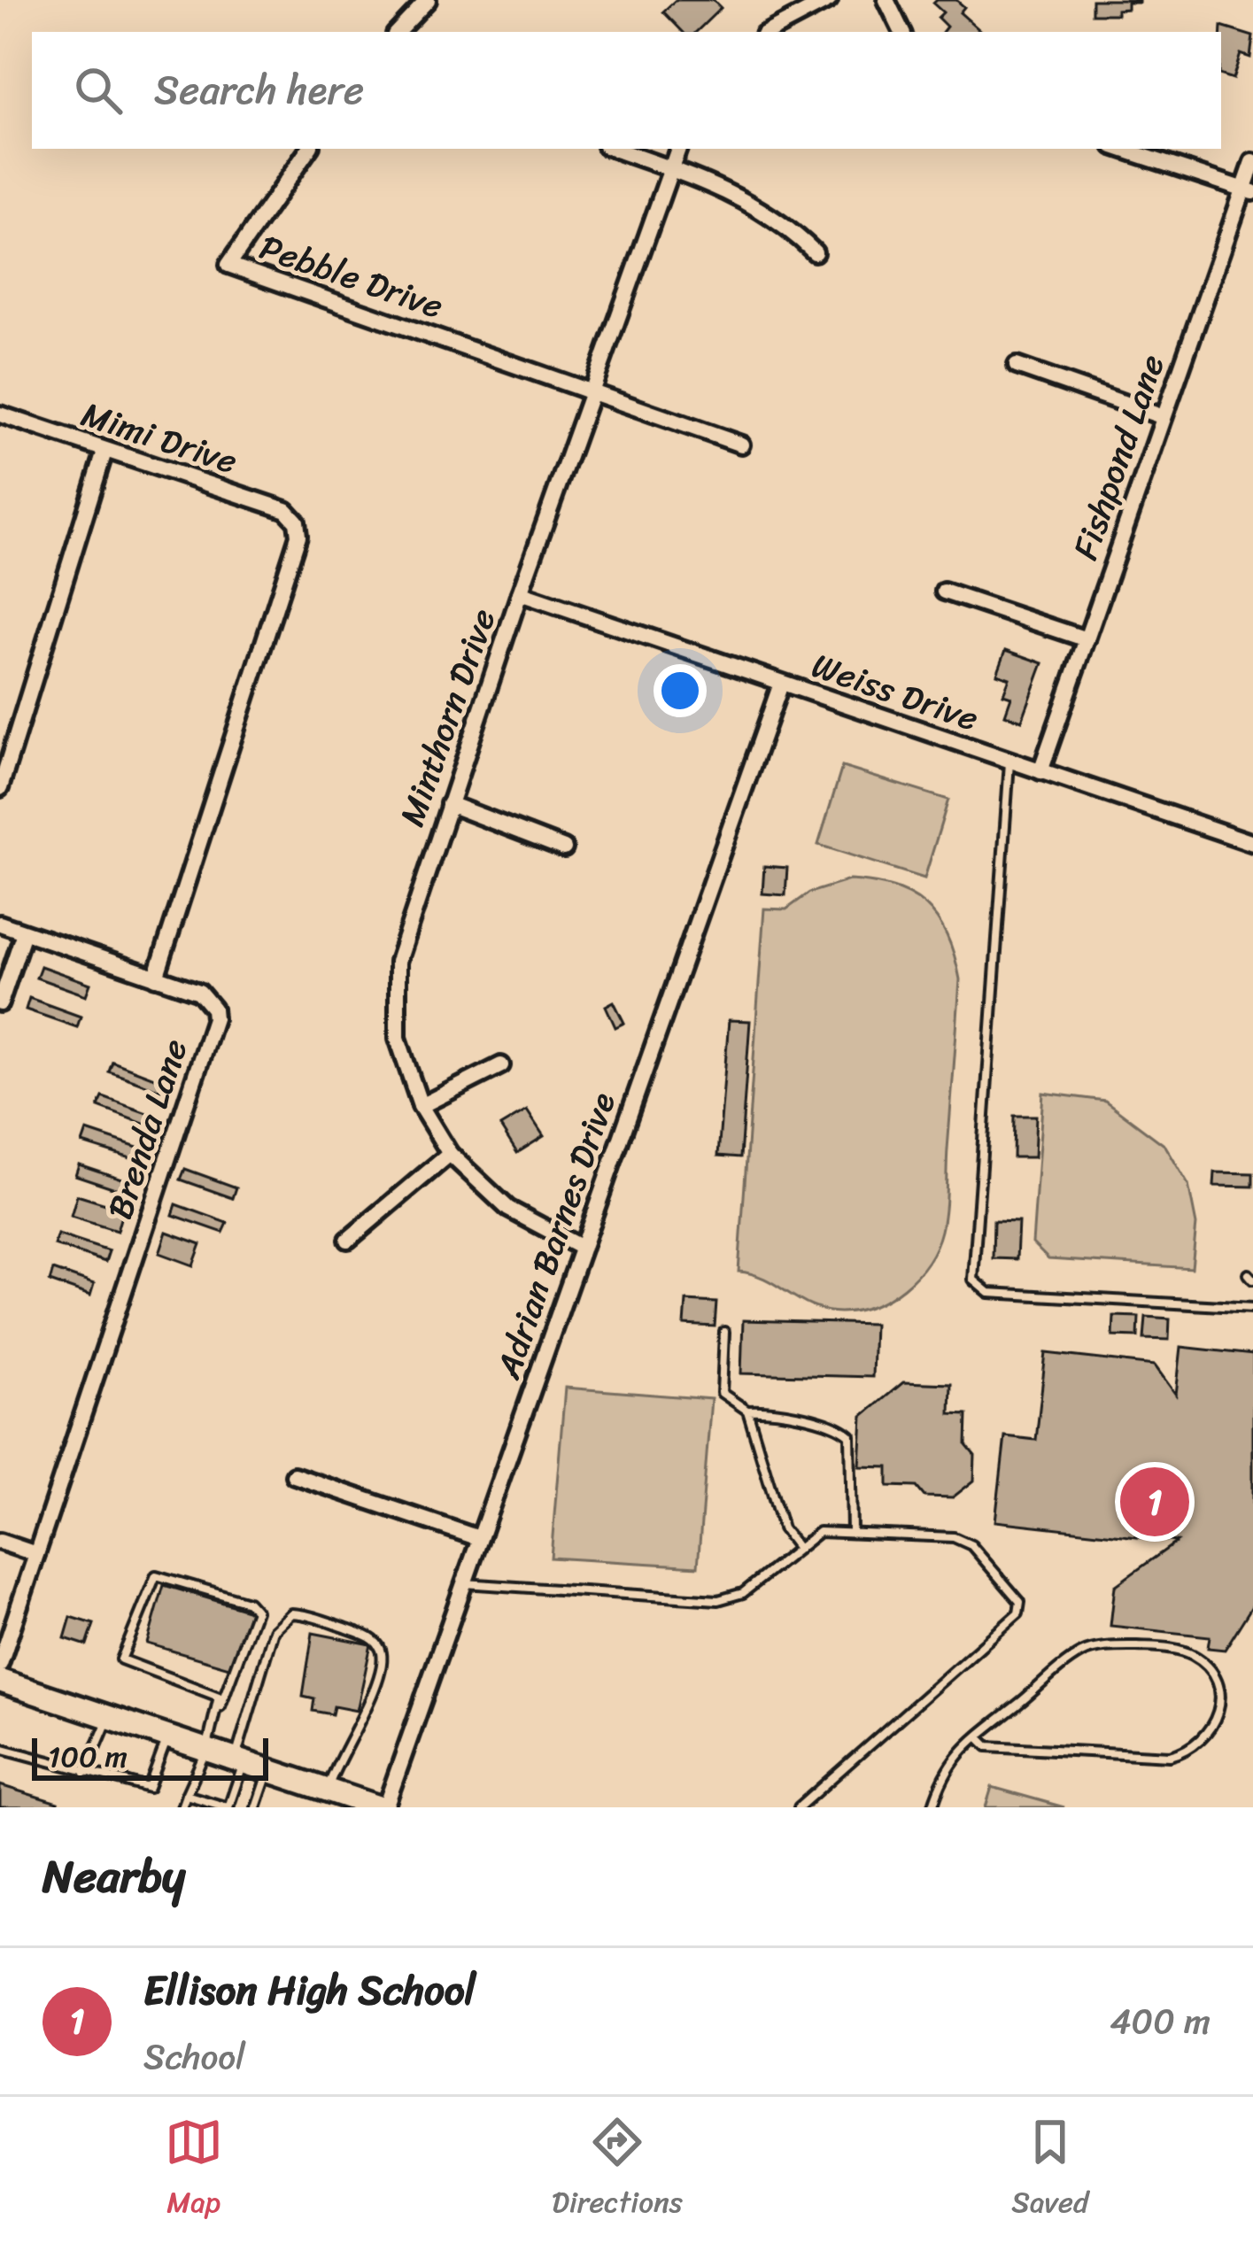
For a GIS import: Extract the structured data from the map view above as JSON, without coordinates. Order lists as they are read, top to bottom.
{
  "streets": {
    "street": [
      "Pebble Drive",
      "Mimi Drive",
      "Fishpond Lane",
      "Weiss Drive",
      "Minthorn Drive",
      "Brenda Lane",
      "Adrian Barnes Drive"
    ]
  },
  "crossings": [
    ["Pebble Drive", "Minthorn Drive"],
    ["Mimi Drive", "Brenda Lane"],
    ["Fishpond Lane", "Weiss Drive"],
    ["Weiss Drive", "Minthorn Drive"],
    ["Weiss Drive", "Adrian Barnes Drive"],
    ["Minthorn Drive", "Adrian Barnes Drive"]
  ],
  "scale_bar": "100 m",
  "page": {
    "search": "Search here",
    "pins": "1",
    "scale": "100 m",
    "heading": "Nearby",
    "list": [
      {
        "mark": "1",
        "name": "Ellison High School",
        "note": "School",
        "value": "400 m"
      }
    ],
    "nav": ["Map", "Directions", "Saved"]
  }
}
